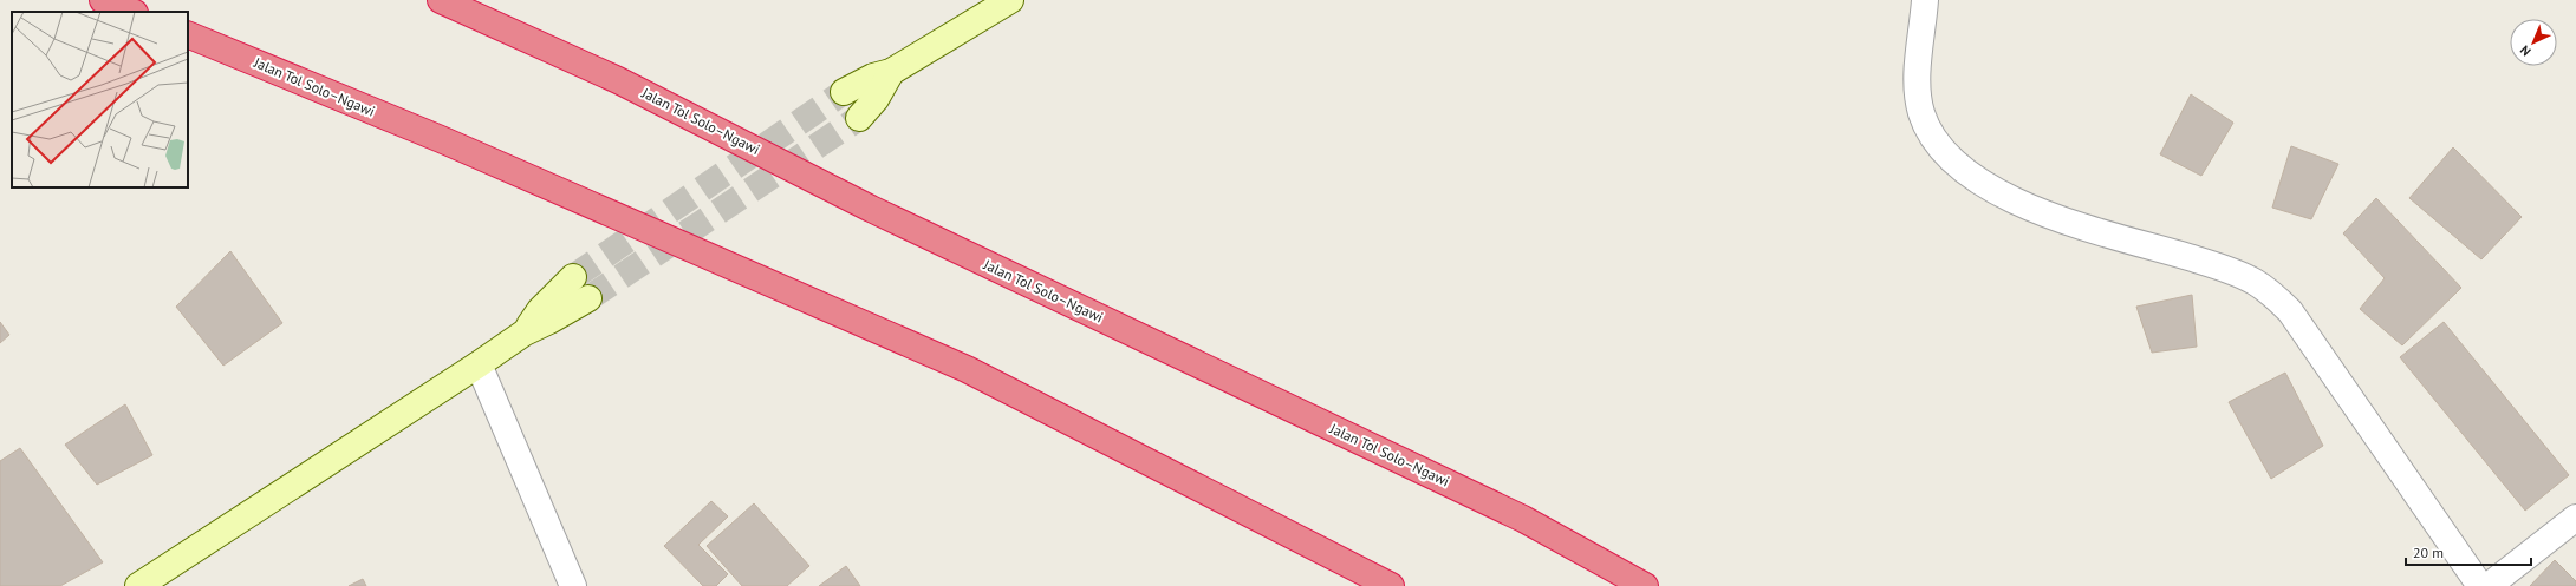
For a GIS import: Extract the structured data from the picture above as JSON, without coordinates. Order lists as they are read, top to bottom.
{
  "streets": {
    "highway": ["Jalan Tol Solo–Ngawi"]
  },
  "scale_bar": "20 m",
  "north": "bottom left"
}
